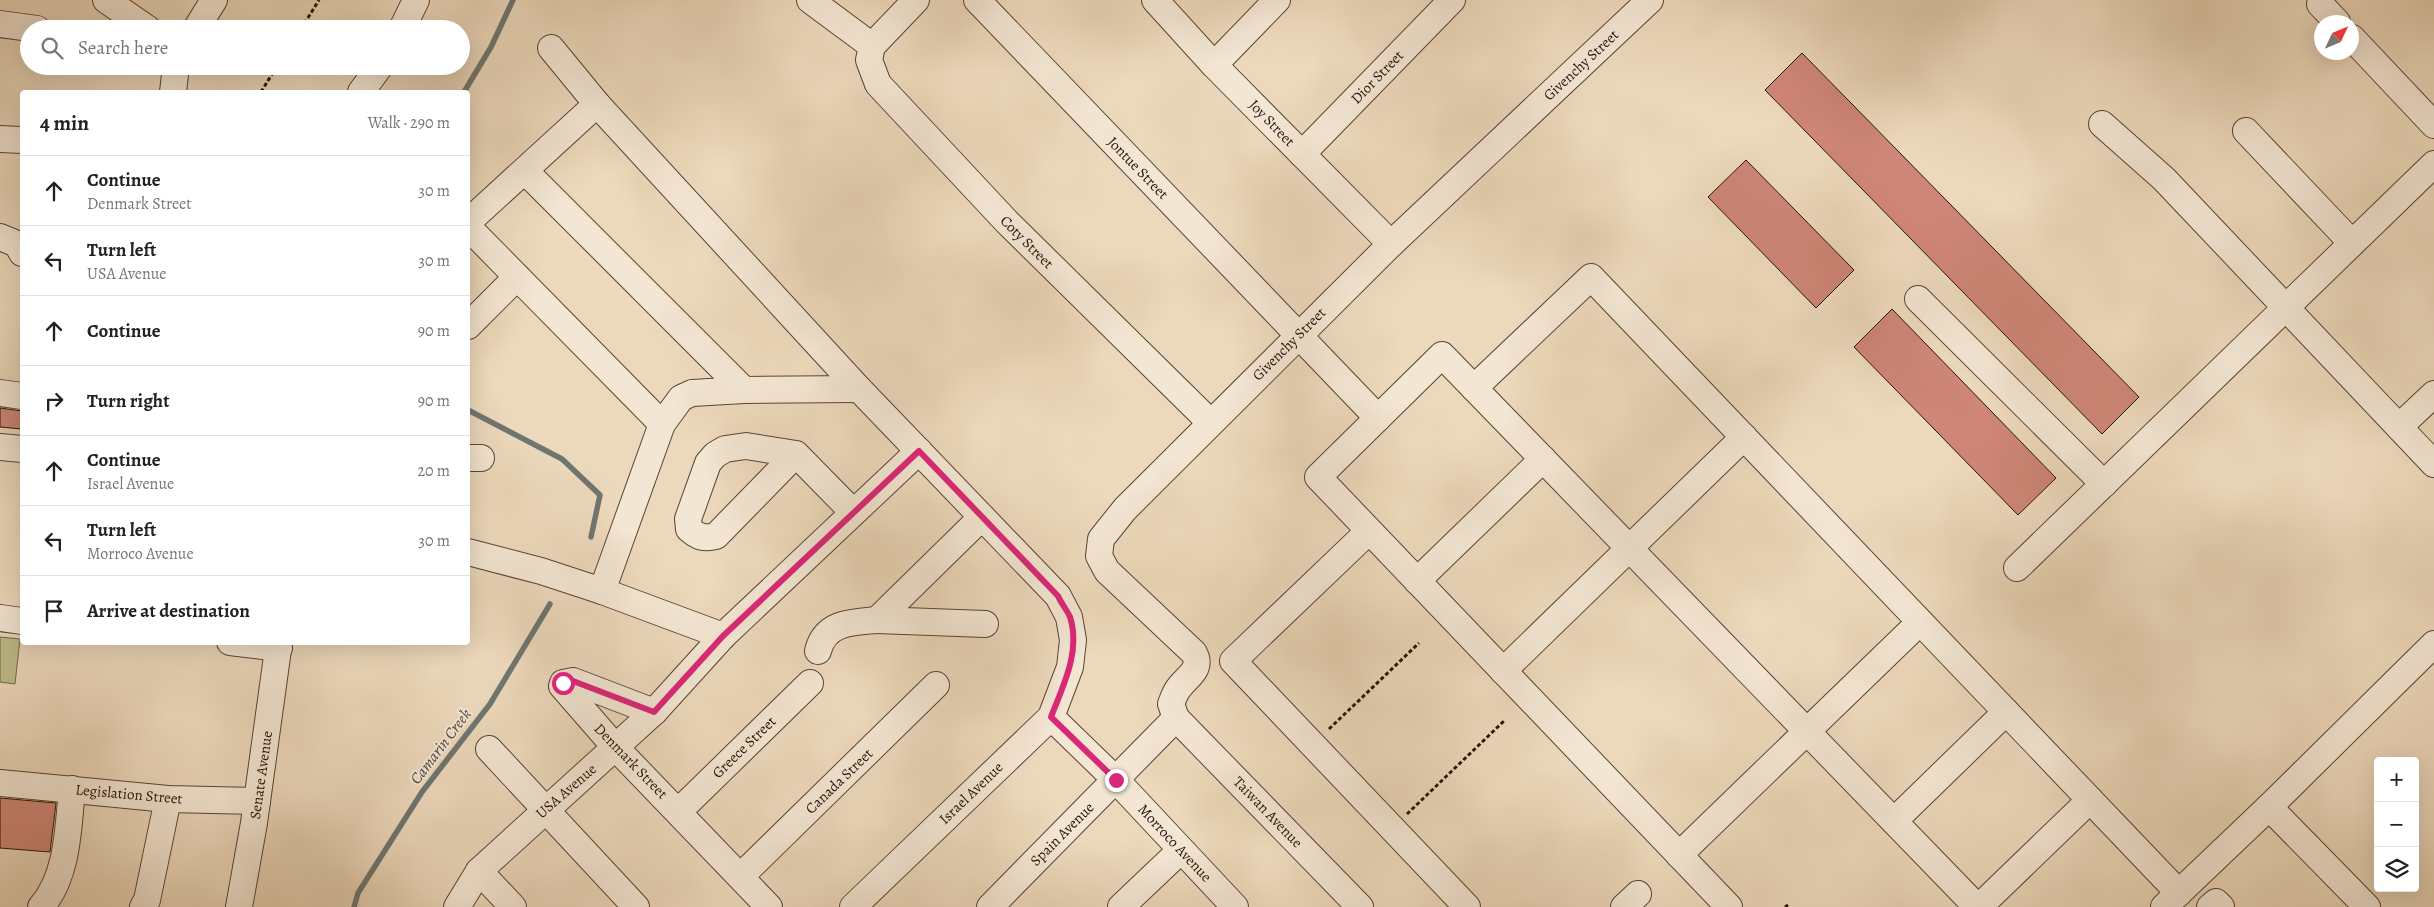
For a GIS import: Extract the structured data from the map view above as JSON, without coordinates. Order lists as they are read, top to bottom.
{
  "streets": {
    "street": [
      "Givenchy Street",
      "Dior Street",
      "Joy Street",
      "Jontue Street",
      "Coty Street",
      "Greece Street",
      "Denmark Street",
      "Senate Avenue",
      "Canada Street",
      "USA Avenue",
      "Israel Avenue",
      "Legislation Street",
      "Taiwan Avenue",
      "Spain Avenue",
      "Morroco Avenue"
    ]
  },
  "crossings": [
    ["Givenchy Street", "Joy Street"],
    ["Givenchy Street", "Jontue Street"],
    ["Givenchy Street", "Coty Street"],
    ["Givenchy Street", "Taiwan Avenue"],
    ["Givenchy Street", "Spain Avenue"],
    ["Dior Street", "Joy Street"],
    ["Greece Street", "Denmark Street"],
    ["Denmark Street", "Canada Street"],
    ["Denmark Street", "USA Avenue"],
    ["Senate Avenue", "Legislation Street"],
    ["USA Avenue", "Israel Avenue"],
    ["Israel Avenue", "Morroco Avenue"],
    ["Taiwan Avenue", "Spain Avenue"],
    ["Spain Avenue", "Morroco Avenue"]
  ],
  "water": ["Camarin Creek"],
  "north": "top right",
  "page": {
    "search": "Search here",
    "heading": ["4 min", "Walk · 290 m"],
    "list": [
      ["Continue", "Denmark Street", "30 m"],
      ["Turn left", "USA Avenue", "30 m"],
      ["Continue", "90 m"],
      ["Turn right", "90 m"],
      ["Continue", "Israel Avenue", "20 m"],
      ["Turn left", "Morroco Avenue", "30 m"],
      "Arrive at destination"
    ],
    "map_buttons": ["+", "−"]
  }
}
